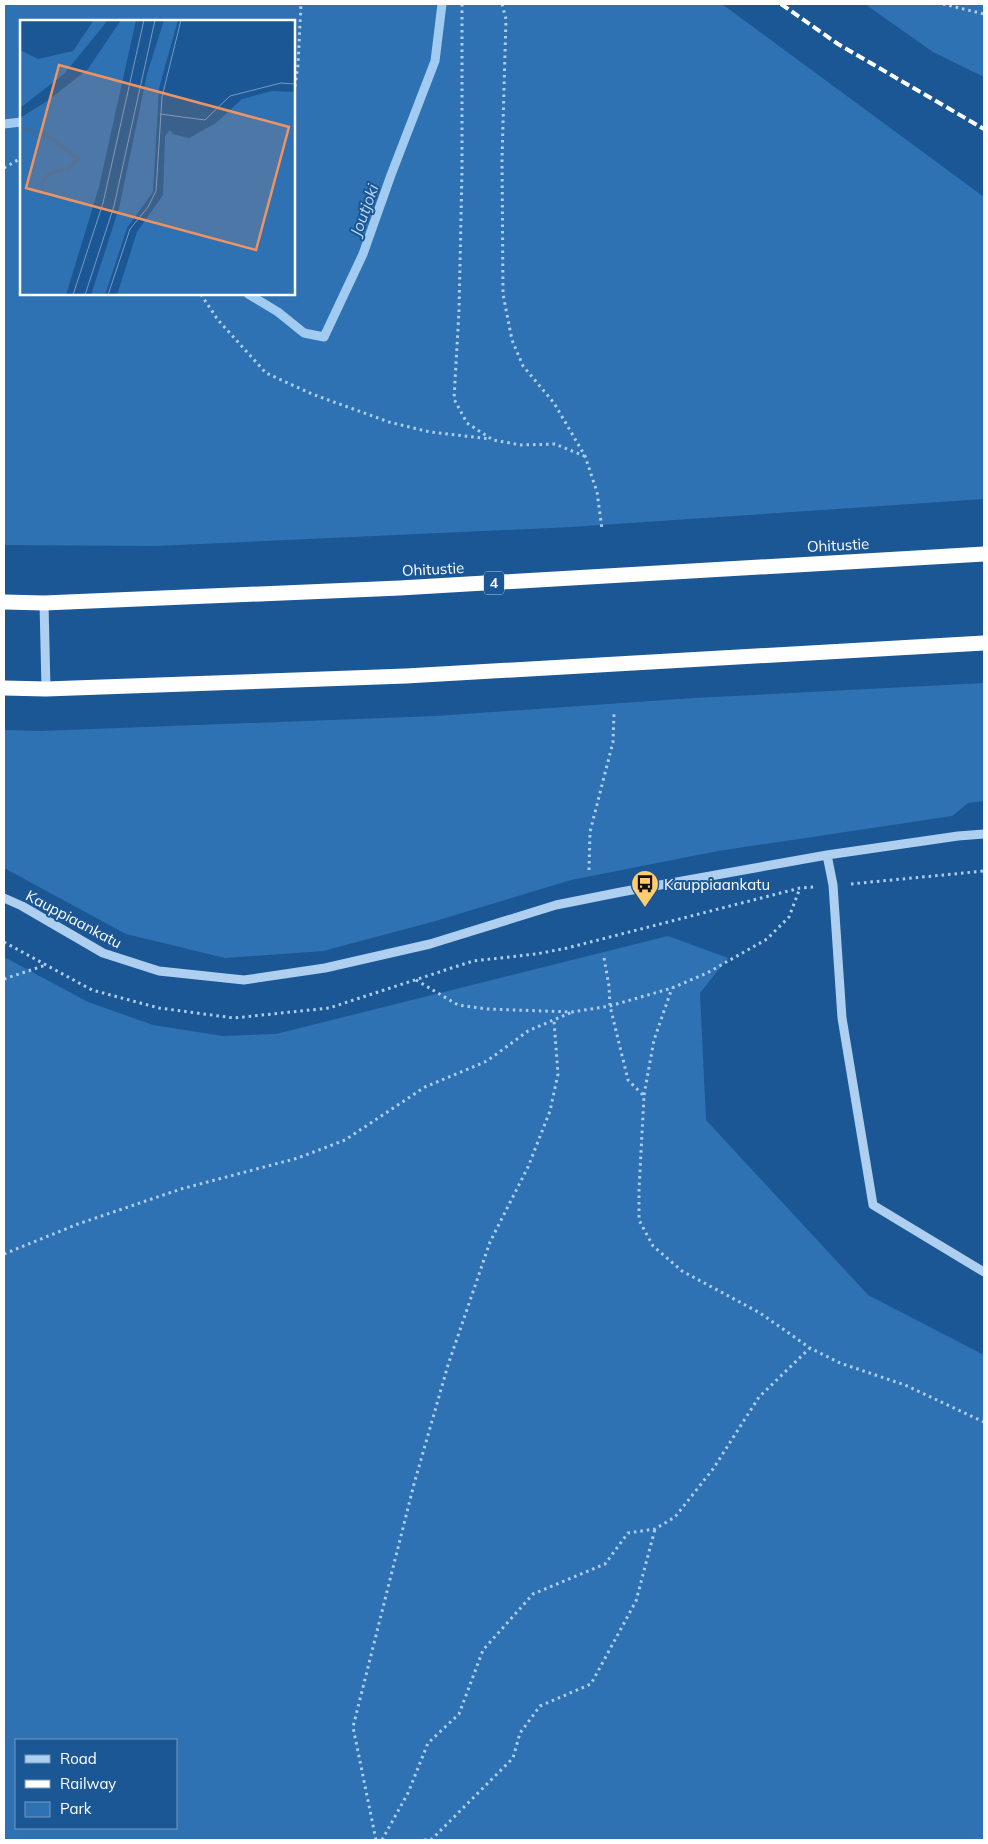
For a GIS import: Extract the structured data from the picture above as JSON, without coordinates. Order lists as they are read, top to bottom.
{
  "streets": {
    "highway": ["Ohitustie", "4"],
    "street": ["Kauppiaankatu"]
  },
  "water": ["Joutjoki"],
  "places": {
    "bus stop": ["Kauppiaankatu"]
  },
  "legend": ["Road", "Railway", "Park"]
}
